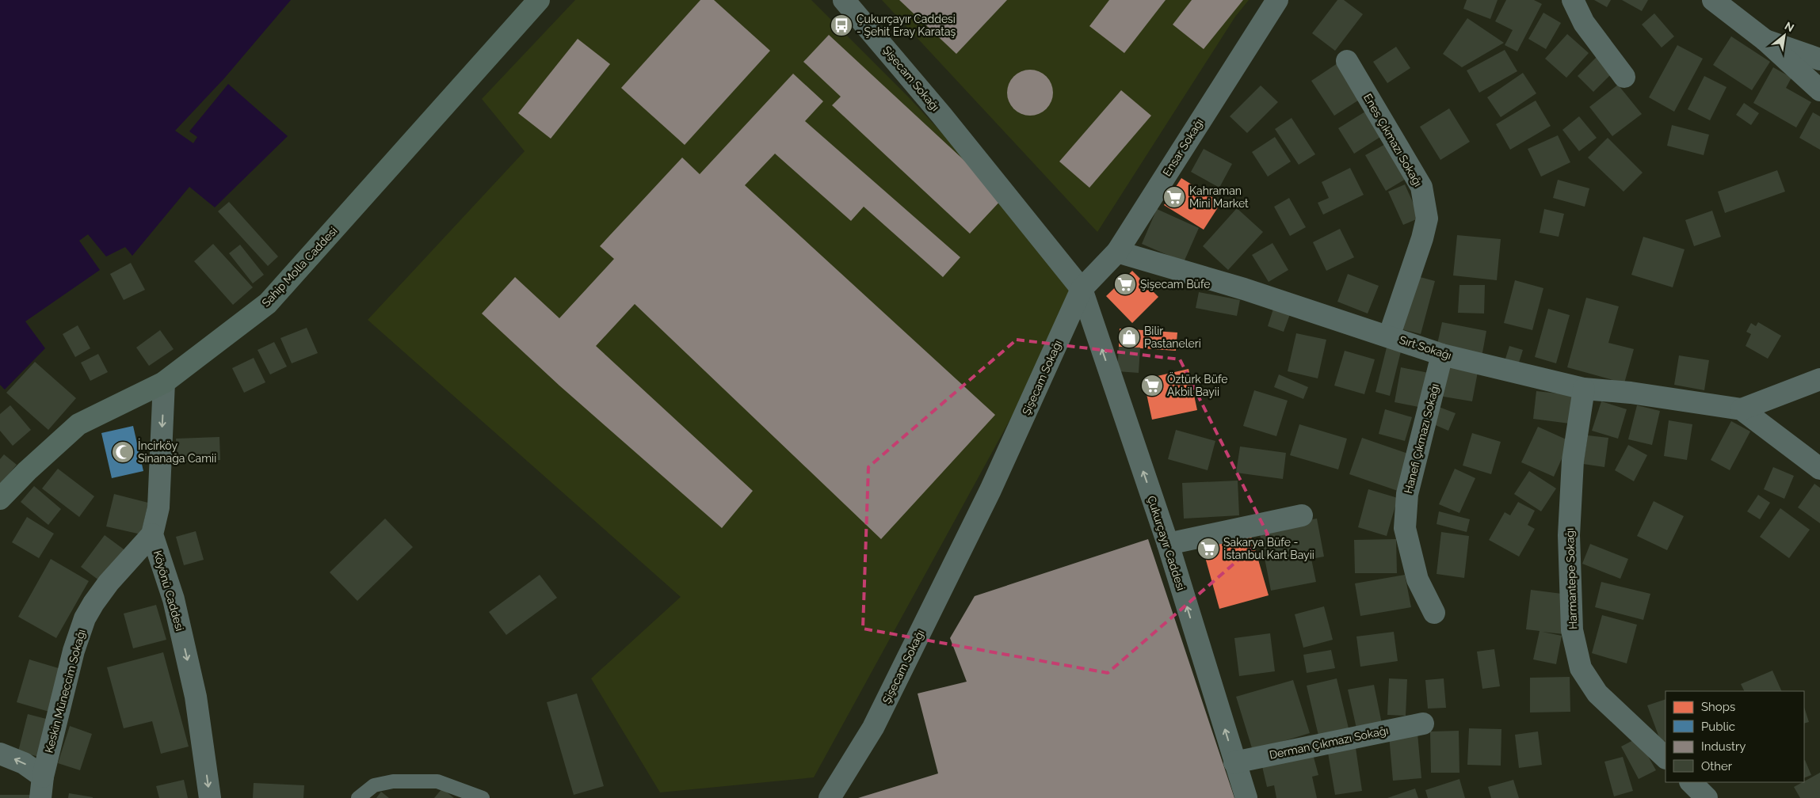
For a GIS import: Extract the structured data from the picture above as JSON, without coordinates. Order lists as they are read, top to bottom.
{
  "streets": {
    "main road": ["Sahip Molla Caddesi"],
    "street": [
      "Şişecam Sokağı",
      "Enes Çıkmazı Sokağı",
      "Ensar Sokağı",
      "Sırt Sokağı",
      "Hanefi Çıkmazı Sokağı",
      "Çukurçayır Caddesi",
      "Harmantepe Sokağı",
      "Köyönü Caddesi",
      "Keskin Müneccim Sokağı",
      "Derman Çıkmazı Sokağı"
    ]
  },
  "crossings": [
    ["Şişecam Sokağı", "Ensar Sokağı"],
    ["Şişecam Sokağı", "Çukurçayır Caddesi"],
    ["Enes Çıkmazı Sokağı", "Sırt Sokağı"],
    ["Ensar Sokağı", "Sırt Sokağı"],
    ["Ensar Sokağı", "Çukurçayır Caddesi"],
    ["Sırt Sokağı", "Hanefi Çıkmazı Sokağı"],
    ["Sırt Sokağı", "Harmantepe Sokağı"],
    ["Çukurçayır Caddesi", "Derman Çıkmazı Sokağı"],
    ["Köyönü Caddesi", "Keskin Müneccim Sokağı"]
  ],
  "one_way": ["Çukurçayır Caddesi", "Köyönü Caddesi"],
  "places": {
    "bus stop": ["Çukurçayır Caddesi - Şehit Eray Karataş"],
    "supermarket": [
      "Kahraman Mini Market",
      "Şişecam Büfe",
      "Öztürk Büfe Akbil Bayii",
      "Sakarya Büfe - İstanbul Kart Bayii"
    ],
    "shop": ["Bilir Pastaneleri"],
    "mosque": ["İncirköy Sinanağa Camii"]
  },
  "legend": [
    "Shops",
    "Public",
    "Industry",
    "Other"
  ],
  "north": "top right"
}
